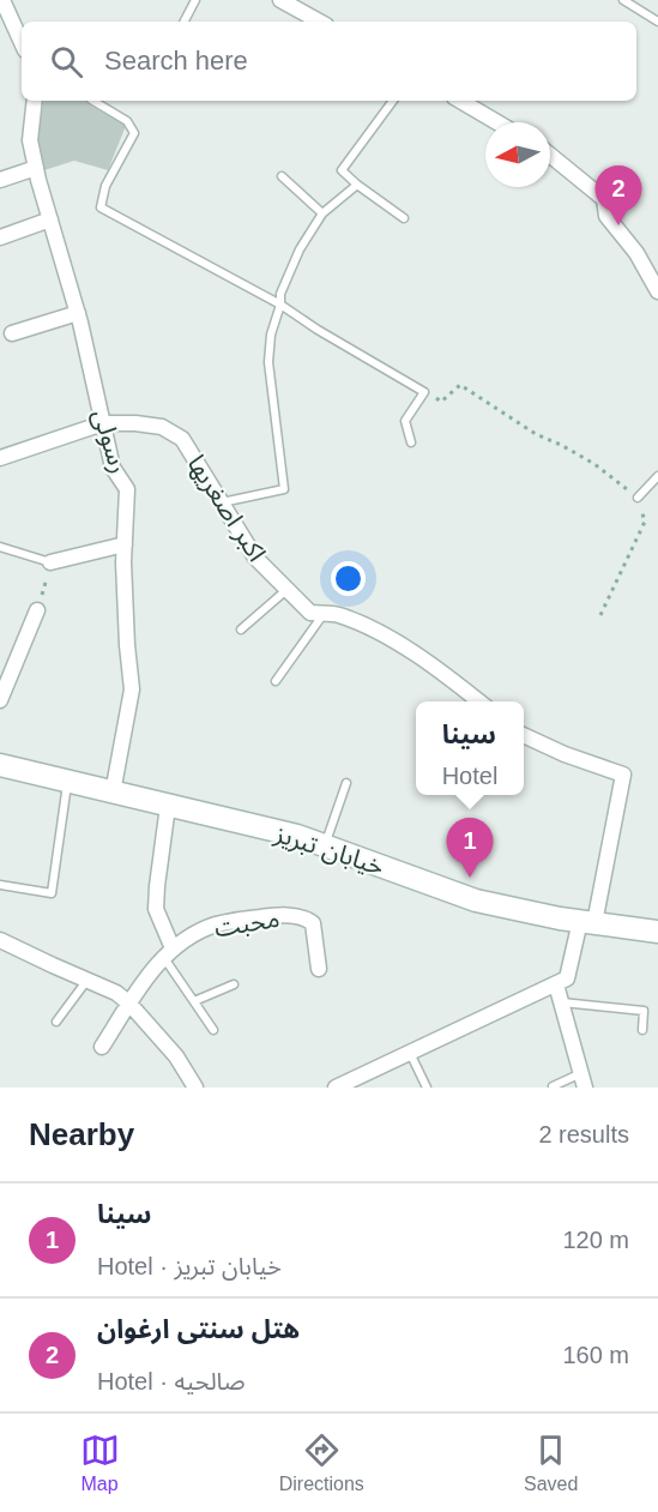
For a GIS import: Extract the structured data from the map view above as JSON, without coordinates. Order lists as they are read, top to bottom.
{
  "streets": {
    "street": [
      "رسولی",
      "اکبر اصغریها",
      "خیابان تبریز",
      "محبت"
    ]
  },
  "crossings": [
    ["رسولی", "اکبر اصغریها"],
    ["رسولی", "خیابان تبریز"]
  ],
  "north": "left",
  "page": {
    "search": "Search here",
    "pins": ["2", "1"],
    "popup": ["سینا", "Hotel"],
    "heading": ["Nearby", "2 results"],
    "list": [
      {
        "mark": "1",
        "name": "سینا",
        "note": "Hotel · خیابان تبریز",
        "value": "120 m"
      },
      {
        "mark": "2",
        "name": "هتل سنتی ارغوان",
        "note": "Hotel · صالحیه",
        "value": "160 m"
      }
    ],
    "nav": ["Map", "Directions", "Saved"]
  }
}
